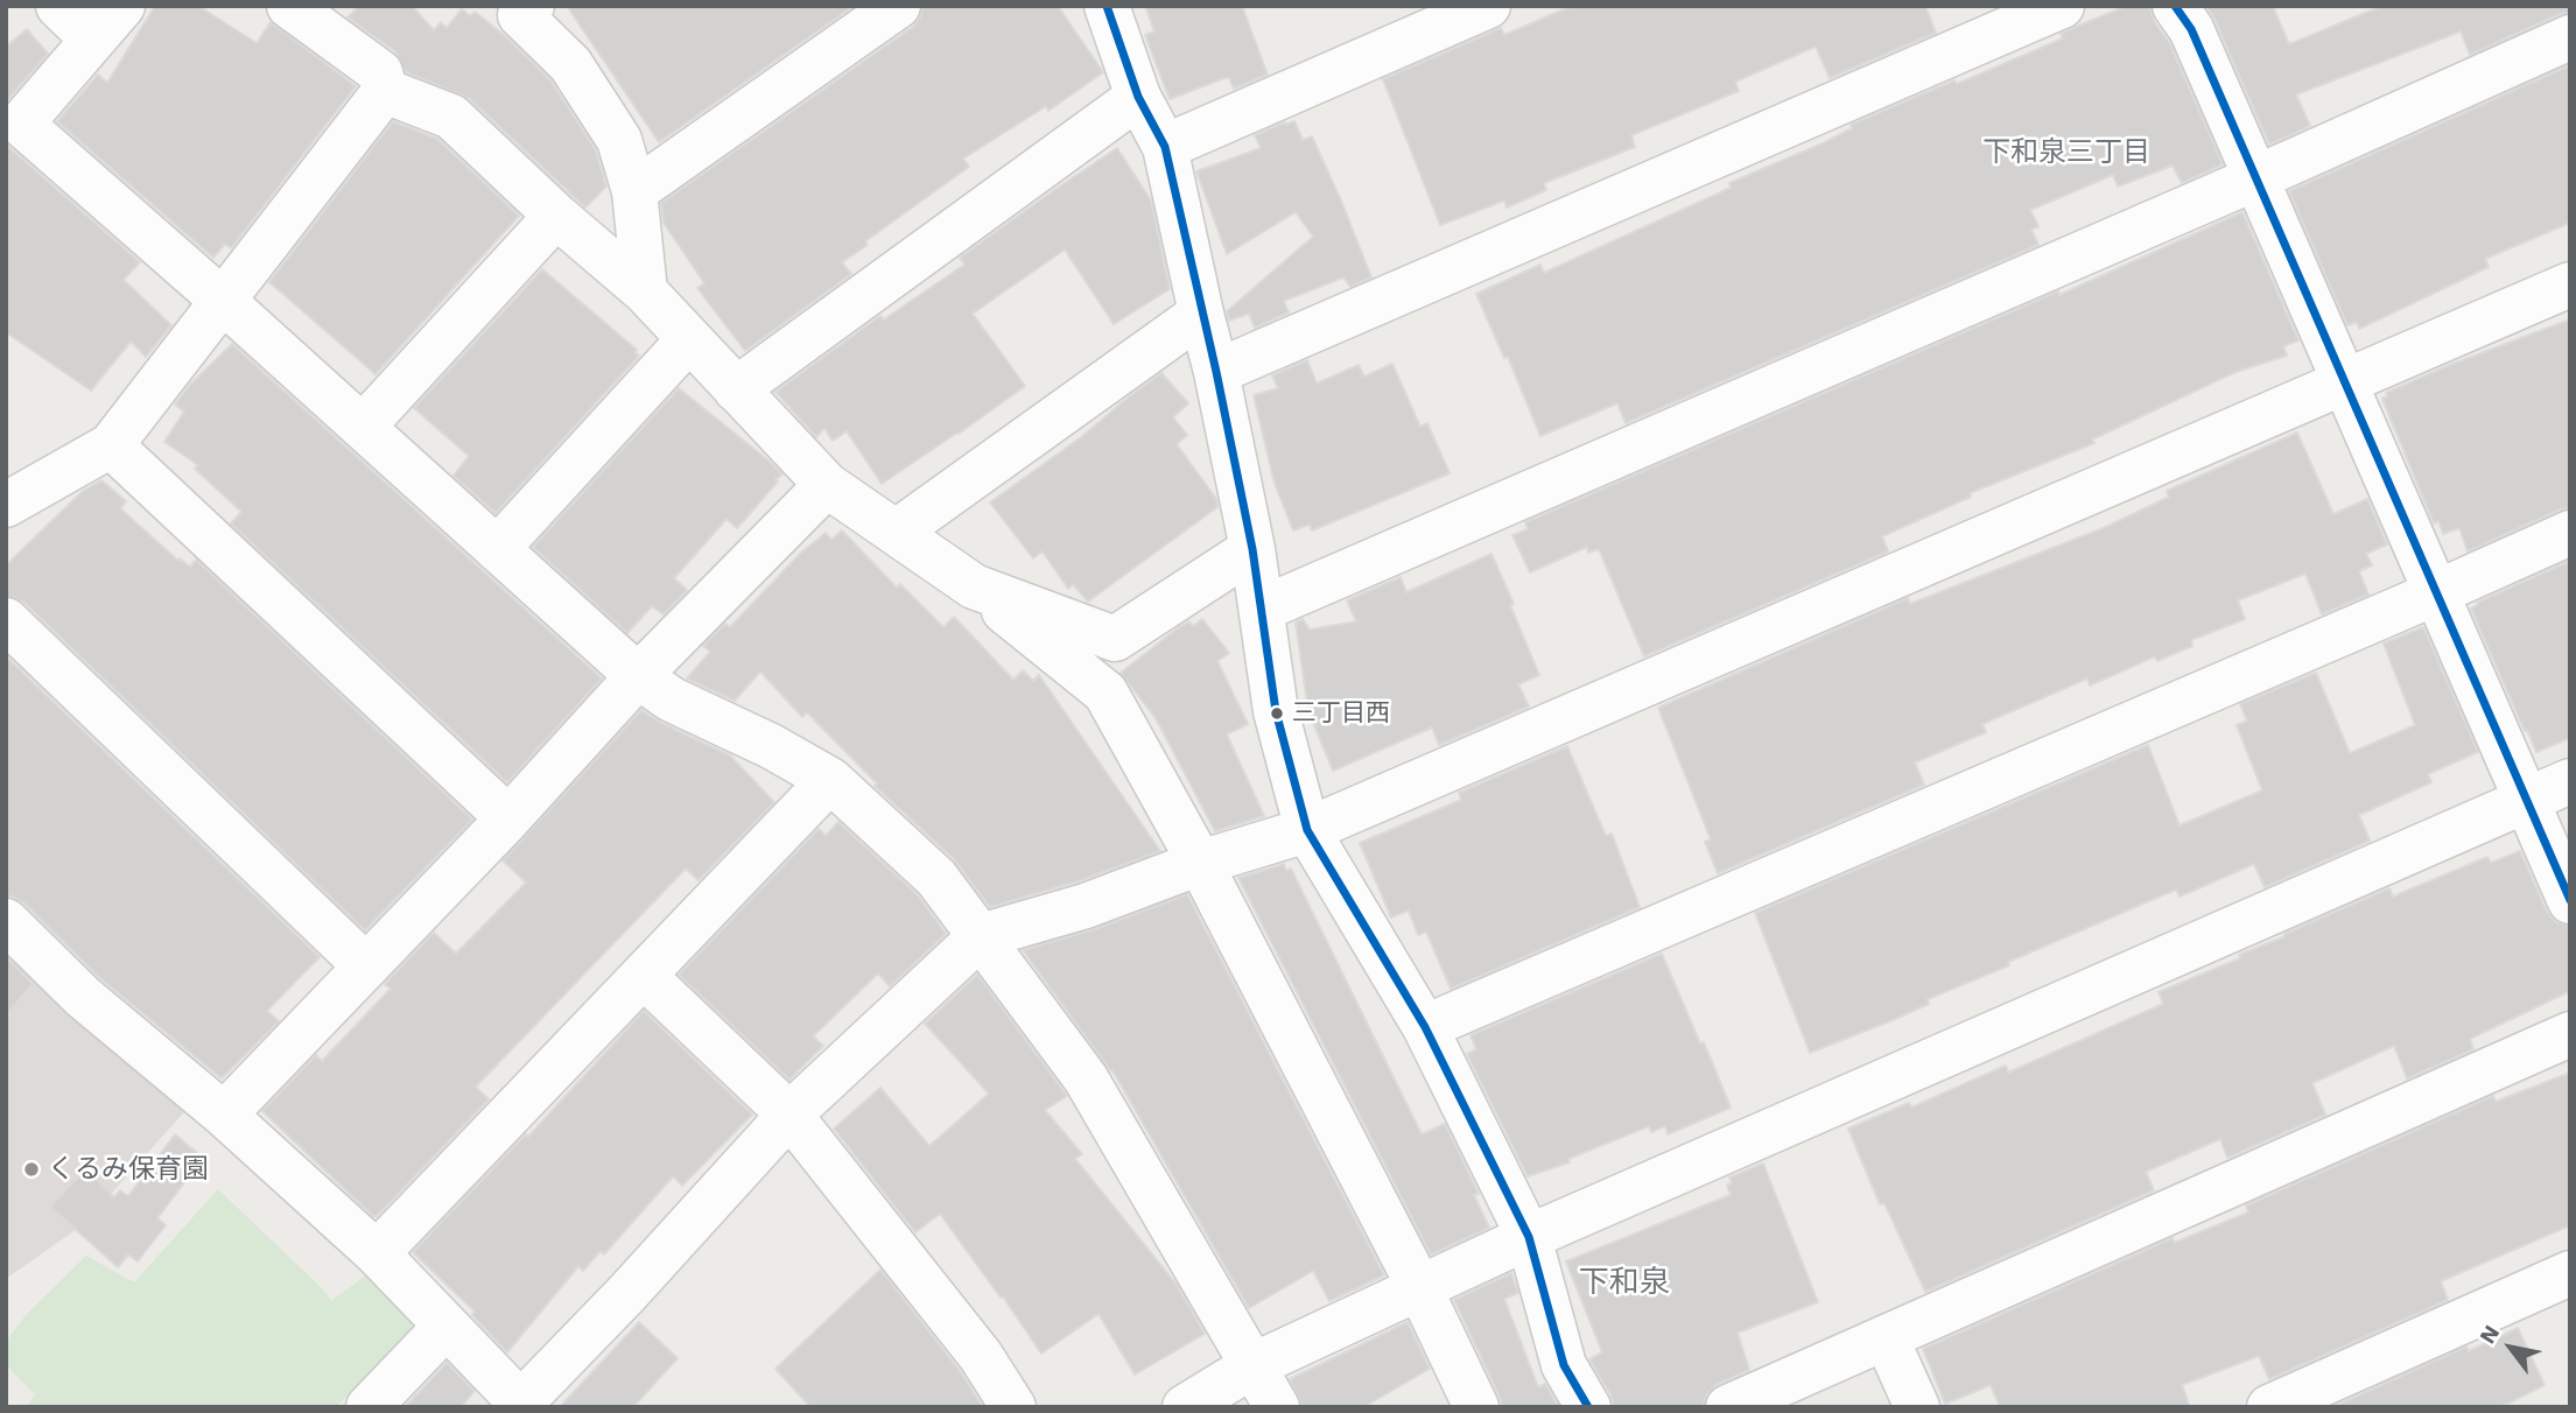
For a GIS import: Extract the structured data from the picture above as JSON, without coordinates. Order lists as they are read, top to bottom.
{
  "districts": ["下和泉三丁目", "下和泉"],
  "places": ["三丁目西", "くるみ保育園"],
  "north": "top left"
}
